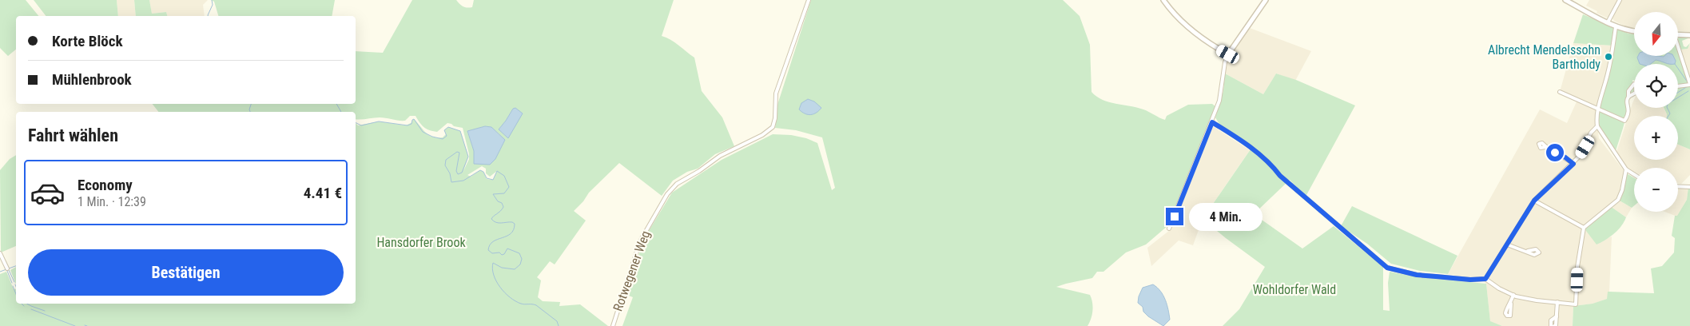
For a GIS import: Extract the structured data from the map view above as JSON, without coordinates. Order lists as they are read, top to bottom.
{
  "streets": {
    "street": ["Rotwegener Weg"]
  },
  "parks": ["Hansdorfer Brook", "Wohldorfer Wald"],
  "places": ["Albrecht Mendelssohn Bartholdy"],
  "north": "bottom",
  "page": {
    "map_buttons": ["+", "−"],
    "banner": ["Korte Blöck", "Mühlenbrook"],
    "heading": "Fahrt wählen",
    "list": [
      {
        "name": "Economy",
        "note": "1 Min. · 12:39",
        "value": "4.41 €"
      }
    ],
    "bubble": "4 Min.",
    "buttons": "Bestätigen"
  }
}
